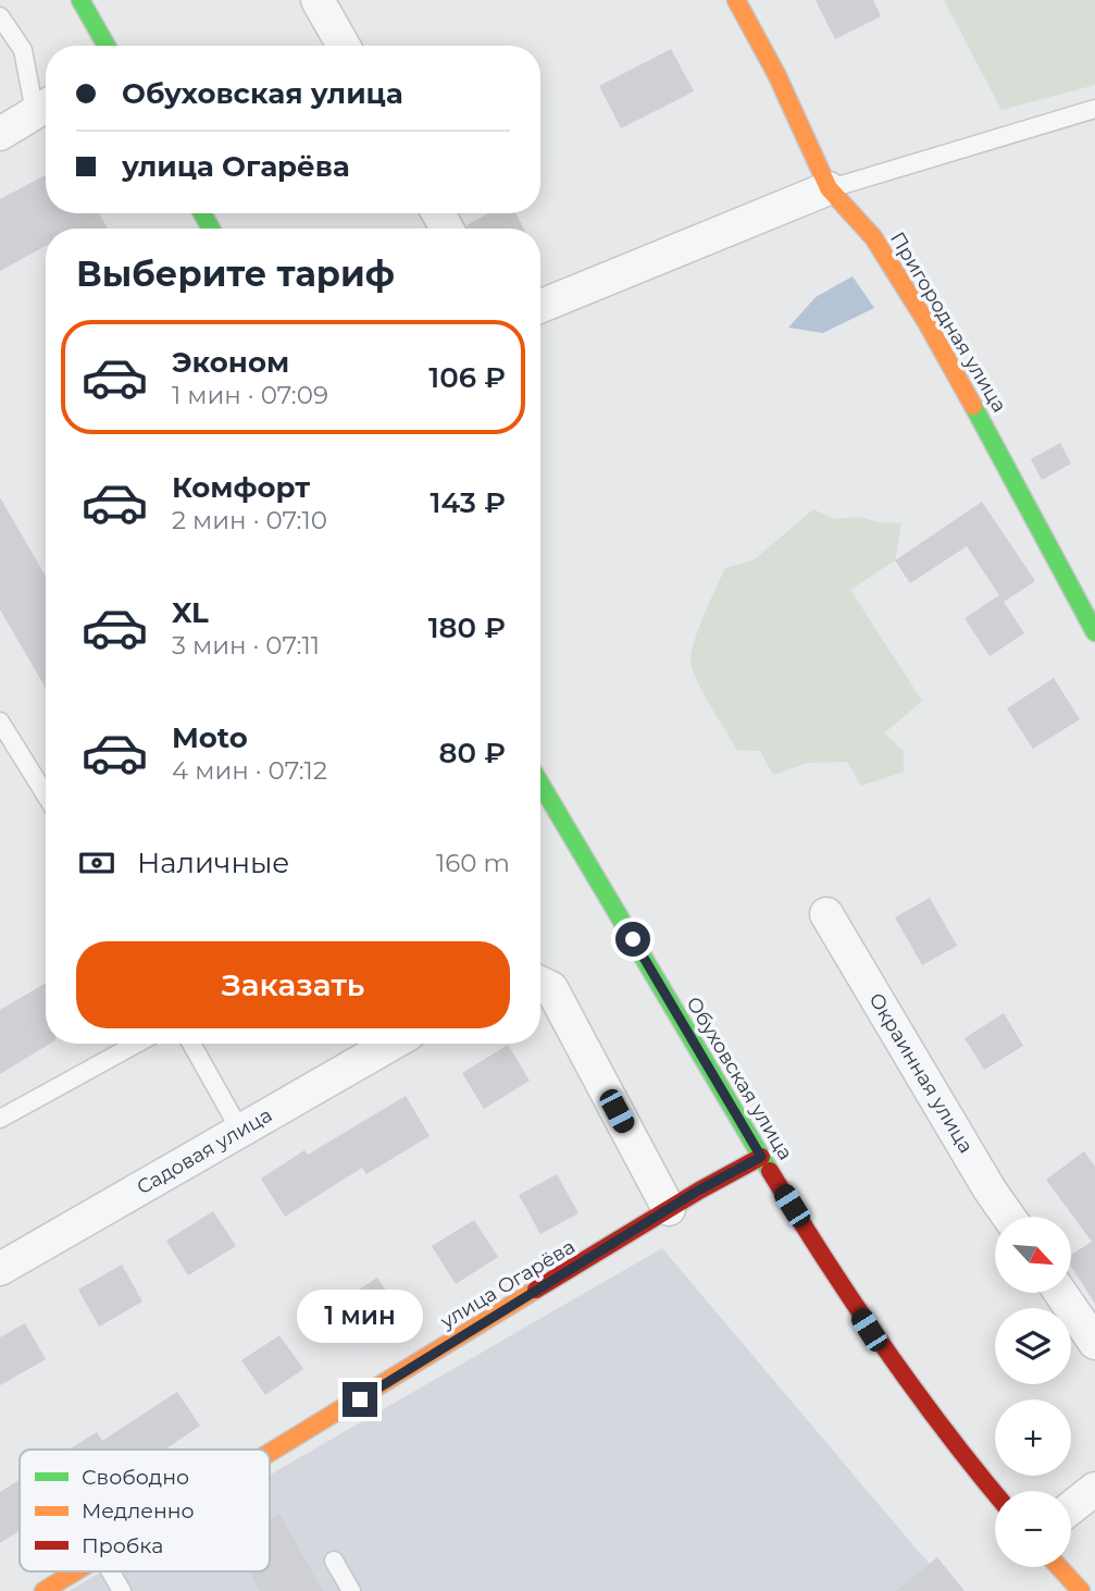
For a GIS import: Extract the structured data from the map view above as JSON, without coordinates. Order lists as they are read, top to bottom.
{
  "streets": {
    "street": [
      "Пригородная улица",
      "Окраинная улица",
      "Обуховская улица",
      "Садовая улица",
      "улица Огарёва"
    ]
  },
  "crossings": [
    ["Обуховская улица", "улица Огарёва"]
  ],
  "legend": ["Свободно", "Медленно", "Пробка"],
  "north": "bottom right",
  "page": {
    "banner": ["Обуховская улица", "улица Огарёва"],
    "heading": "Выберите тариф",
    "list": [
      {
        "name": "Эконом",
        "note": "1 мин · 07:09",
        "value": "106 ₽"
      },
      {
        "name": "Комфорт",
        "note": "2 мин · 07:10",
        "value": "143 ₽"
      },
      {
        "name": "XL",
        "note": "3 мин · 07:11",
        "value": "180 ₽"
      },
      {
        "name": "Moto",
        "note": "4 мин · 07:12",
        "value": "80 ₽"
      }
    ],
    "pay": ["Наличные", "160 m"],
    "buttons": "Заказать",
    "map_buttons": ["+", "−"],
    "bubble": "1 мин"
  }
}
